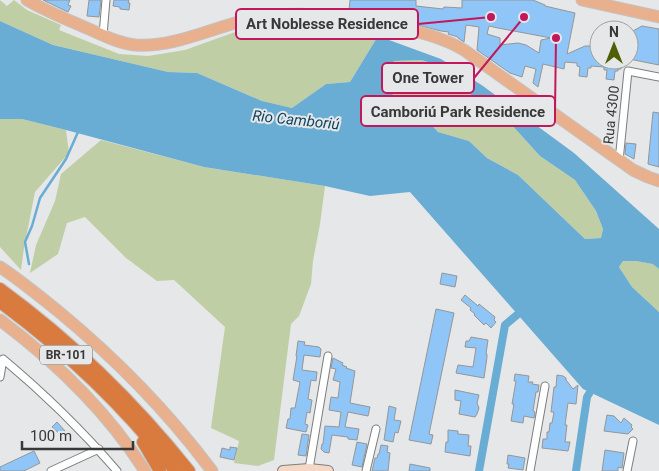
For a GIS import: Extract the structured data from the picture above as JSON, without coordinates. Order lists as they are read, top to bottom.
{
  "streets": {
    "highway": ["BR-101"],
    "street": ["Rua 4300"]
  },
  "water": ["Rio Camboriú"],
  "places": ["Art Noblesse Residence", "One Tower", "Camboriú Park Residence"],
  "scale_bar": "100 m",
  "north": "top"
}
